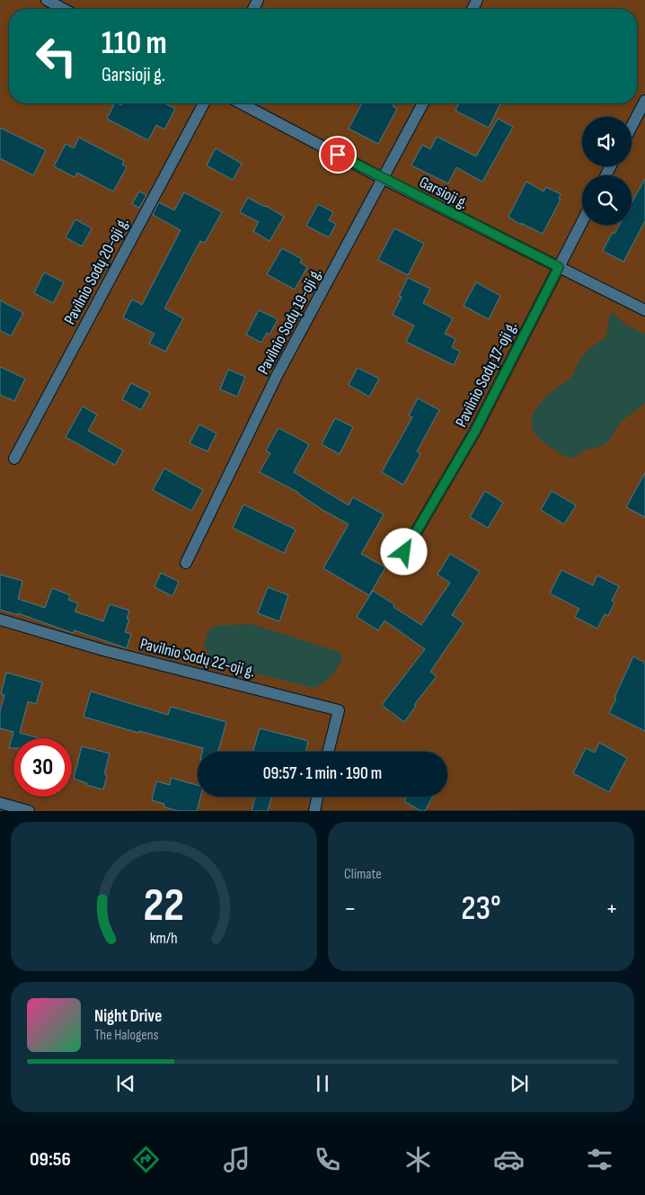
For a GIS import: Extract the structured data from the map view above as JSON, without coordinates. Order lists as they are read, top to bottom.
{
  "streets": {
    "street": [
      "Garsioji g.",
      "Pavilnio Sodų 20-oji g.",
      "Pavilnio Sodų 19-oji g.",
      "Pavilnio Sodų 17-oji g.",
      "Pavilnio Sodų 22-oji g."
    ]
  },
  "crossings": [
    ["Garsioji g.", "Pavilnio Sodų 19-oji g."],
    ["Garsioji g.", "Pavilnio Sodų 17-oji g."]
  ],
  "page": {
    "turn": ["110 m", "Garsioji g."],
    "limit": "30",
    "trip": "09:57 · 1 min · 190 m",
    "tile": "Climate",
    "heat": ["−", "23°", "+"],
    "song": ["Night Drive", "The Halogens"],
    "tabs": "09:56",
    "gauge": ["22", "km/h"]
  }
}
